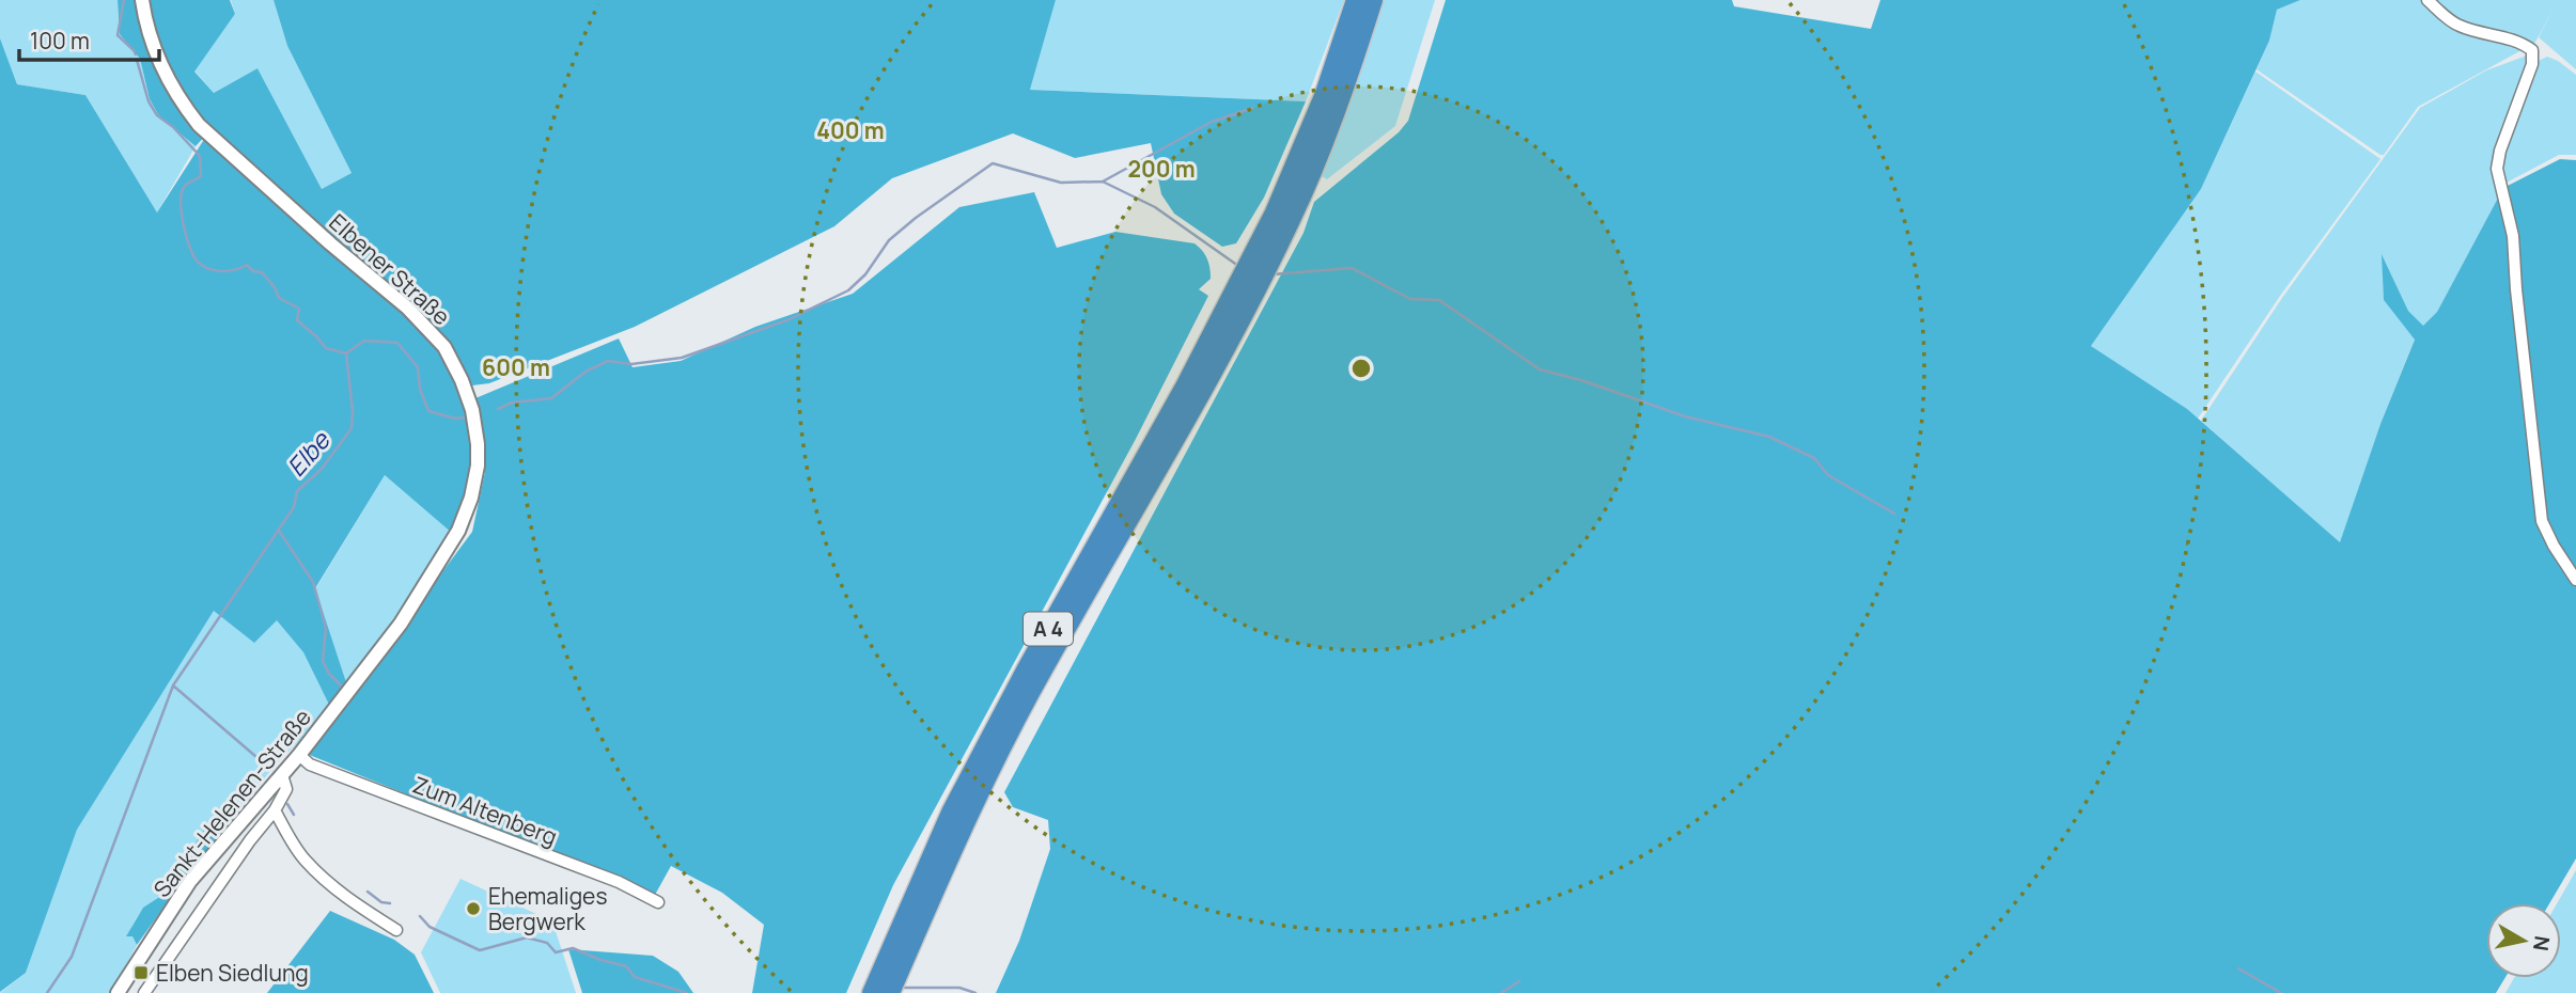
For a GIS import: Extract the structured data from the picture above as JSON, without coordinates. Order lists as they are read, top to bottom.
{
  "streets": {
    "highway": ["A 4"],
    "street": ["Elbener Straße", "Sankt-Helenen-Straße", "Zum Altenberg"]
  },
  "crossings": [
    ["Elbener Straße", "Sankt-Helenen-Straße"],
    ["Sankt-Helenen-Straße", "Zum Altenberg"]
  ],
  "water": ["Elbe"],
  "places": {
    "other": ["Ehemaliges Bergwerk"],
    "transit": ["Elben Siedlung"]
  },
  "scale_bar": "100 m",
  "north": "right",
  "rings": ["400 m", "200 m", "600 m"]
}
